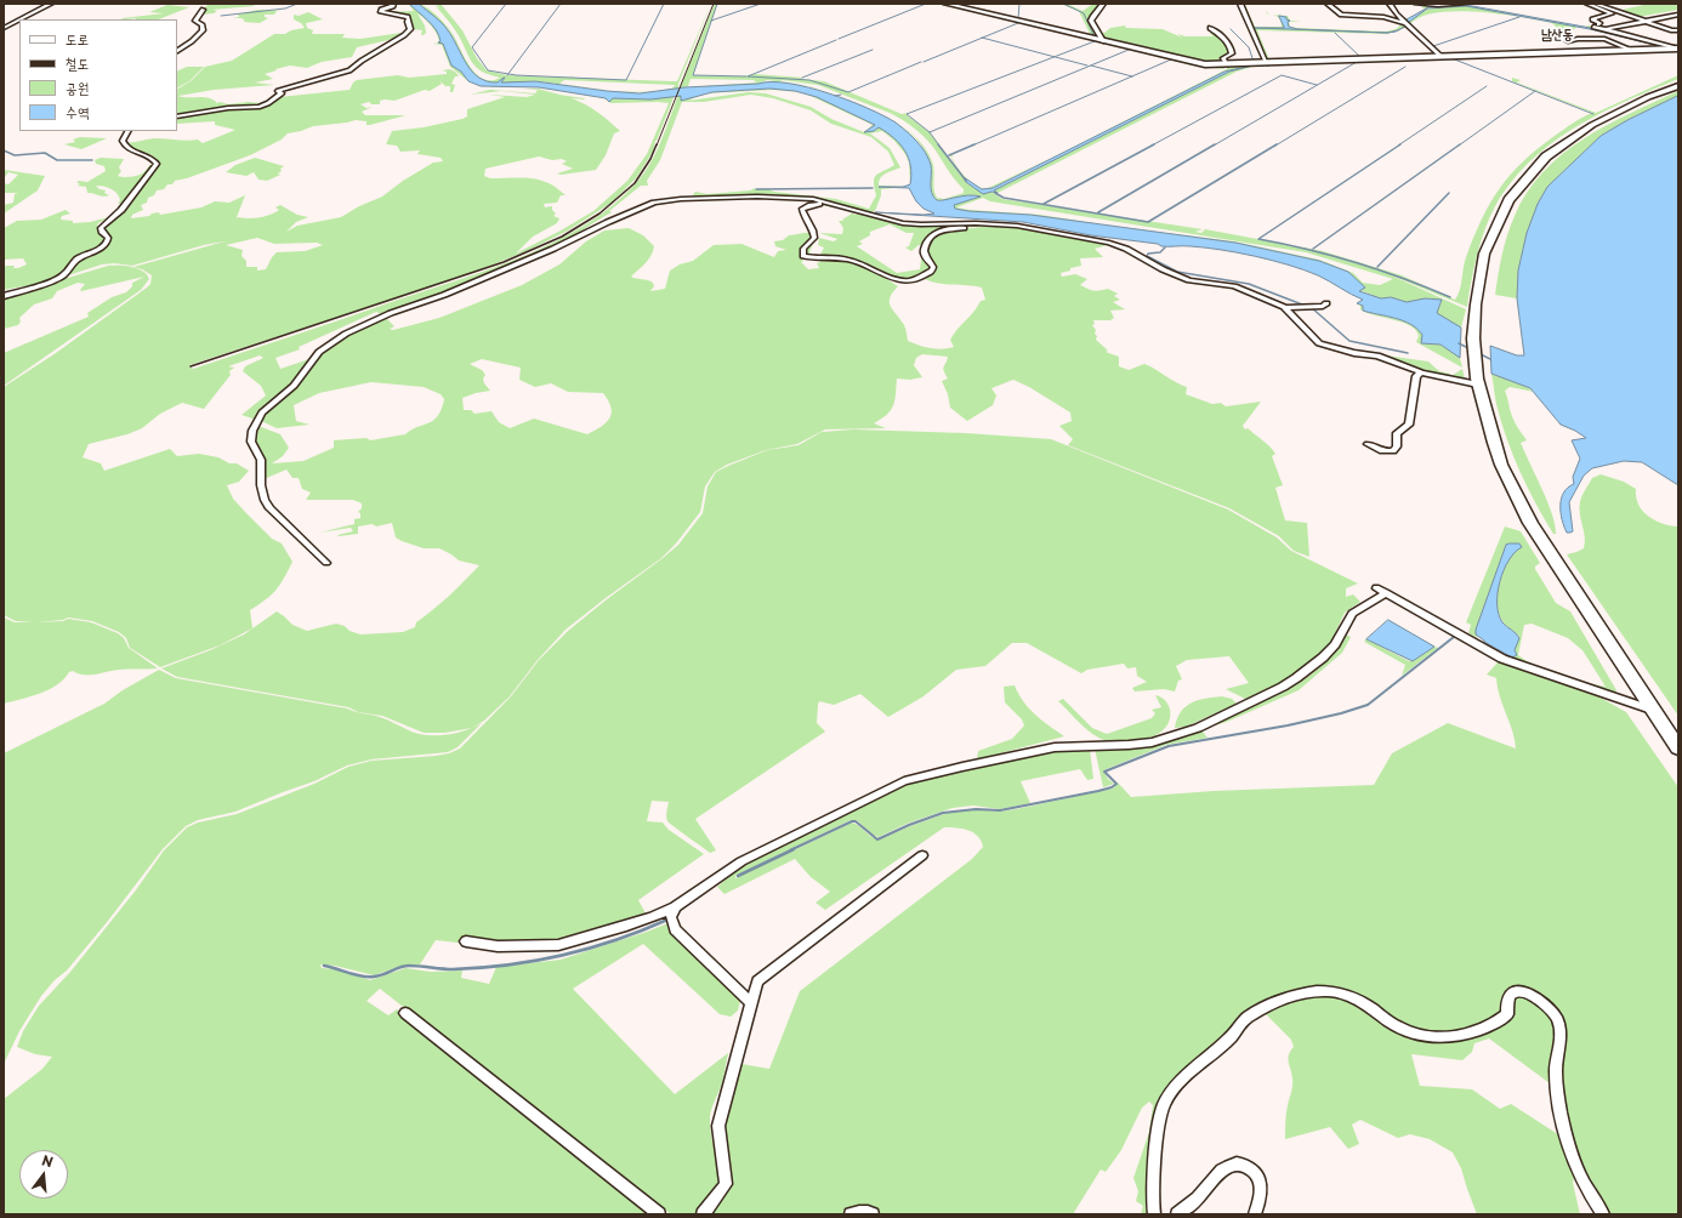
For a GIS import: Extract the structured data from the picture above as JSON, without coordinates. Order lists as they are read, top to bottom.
{
  "districts": ["남산동"],
  "legend": [
    "도로",
    "철도",
    "공원",
    "수역"
  ],
  "north": "top"
}
